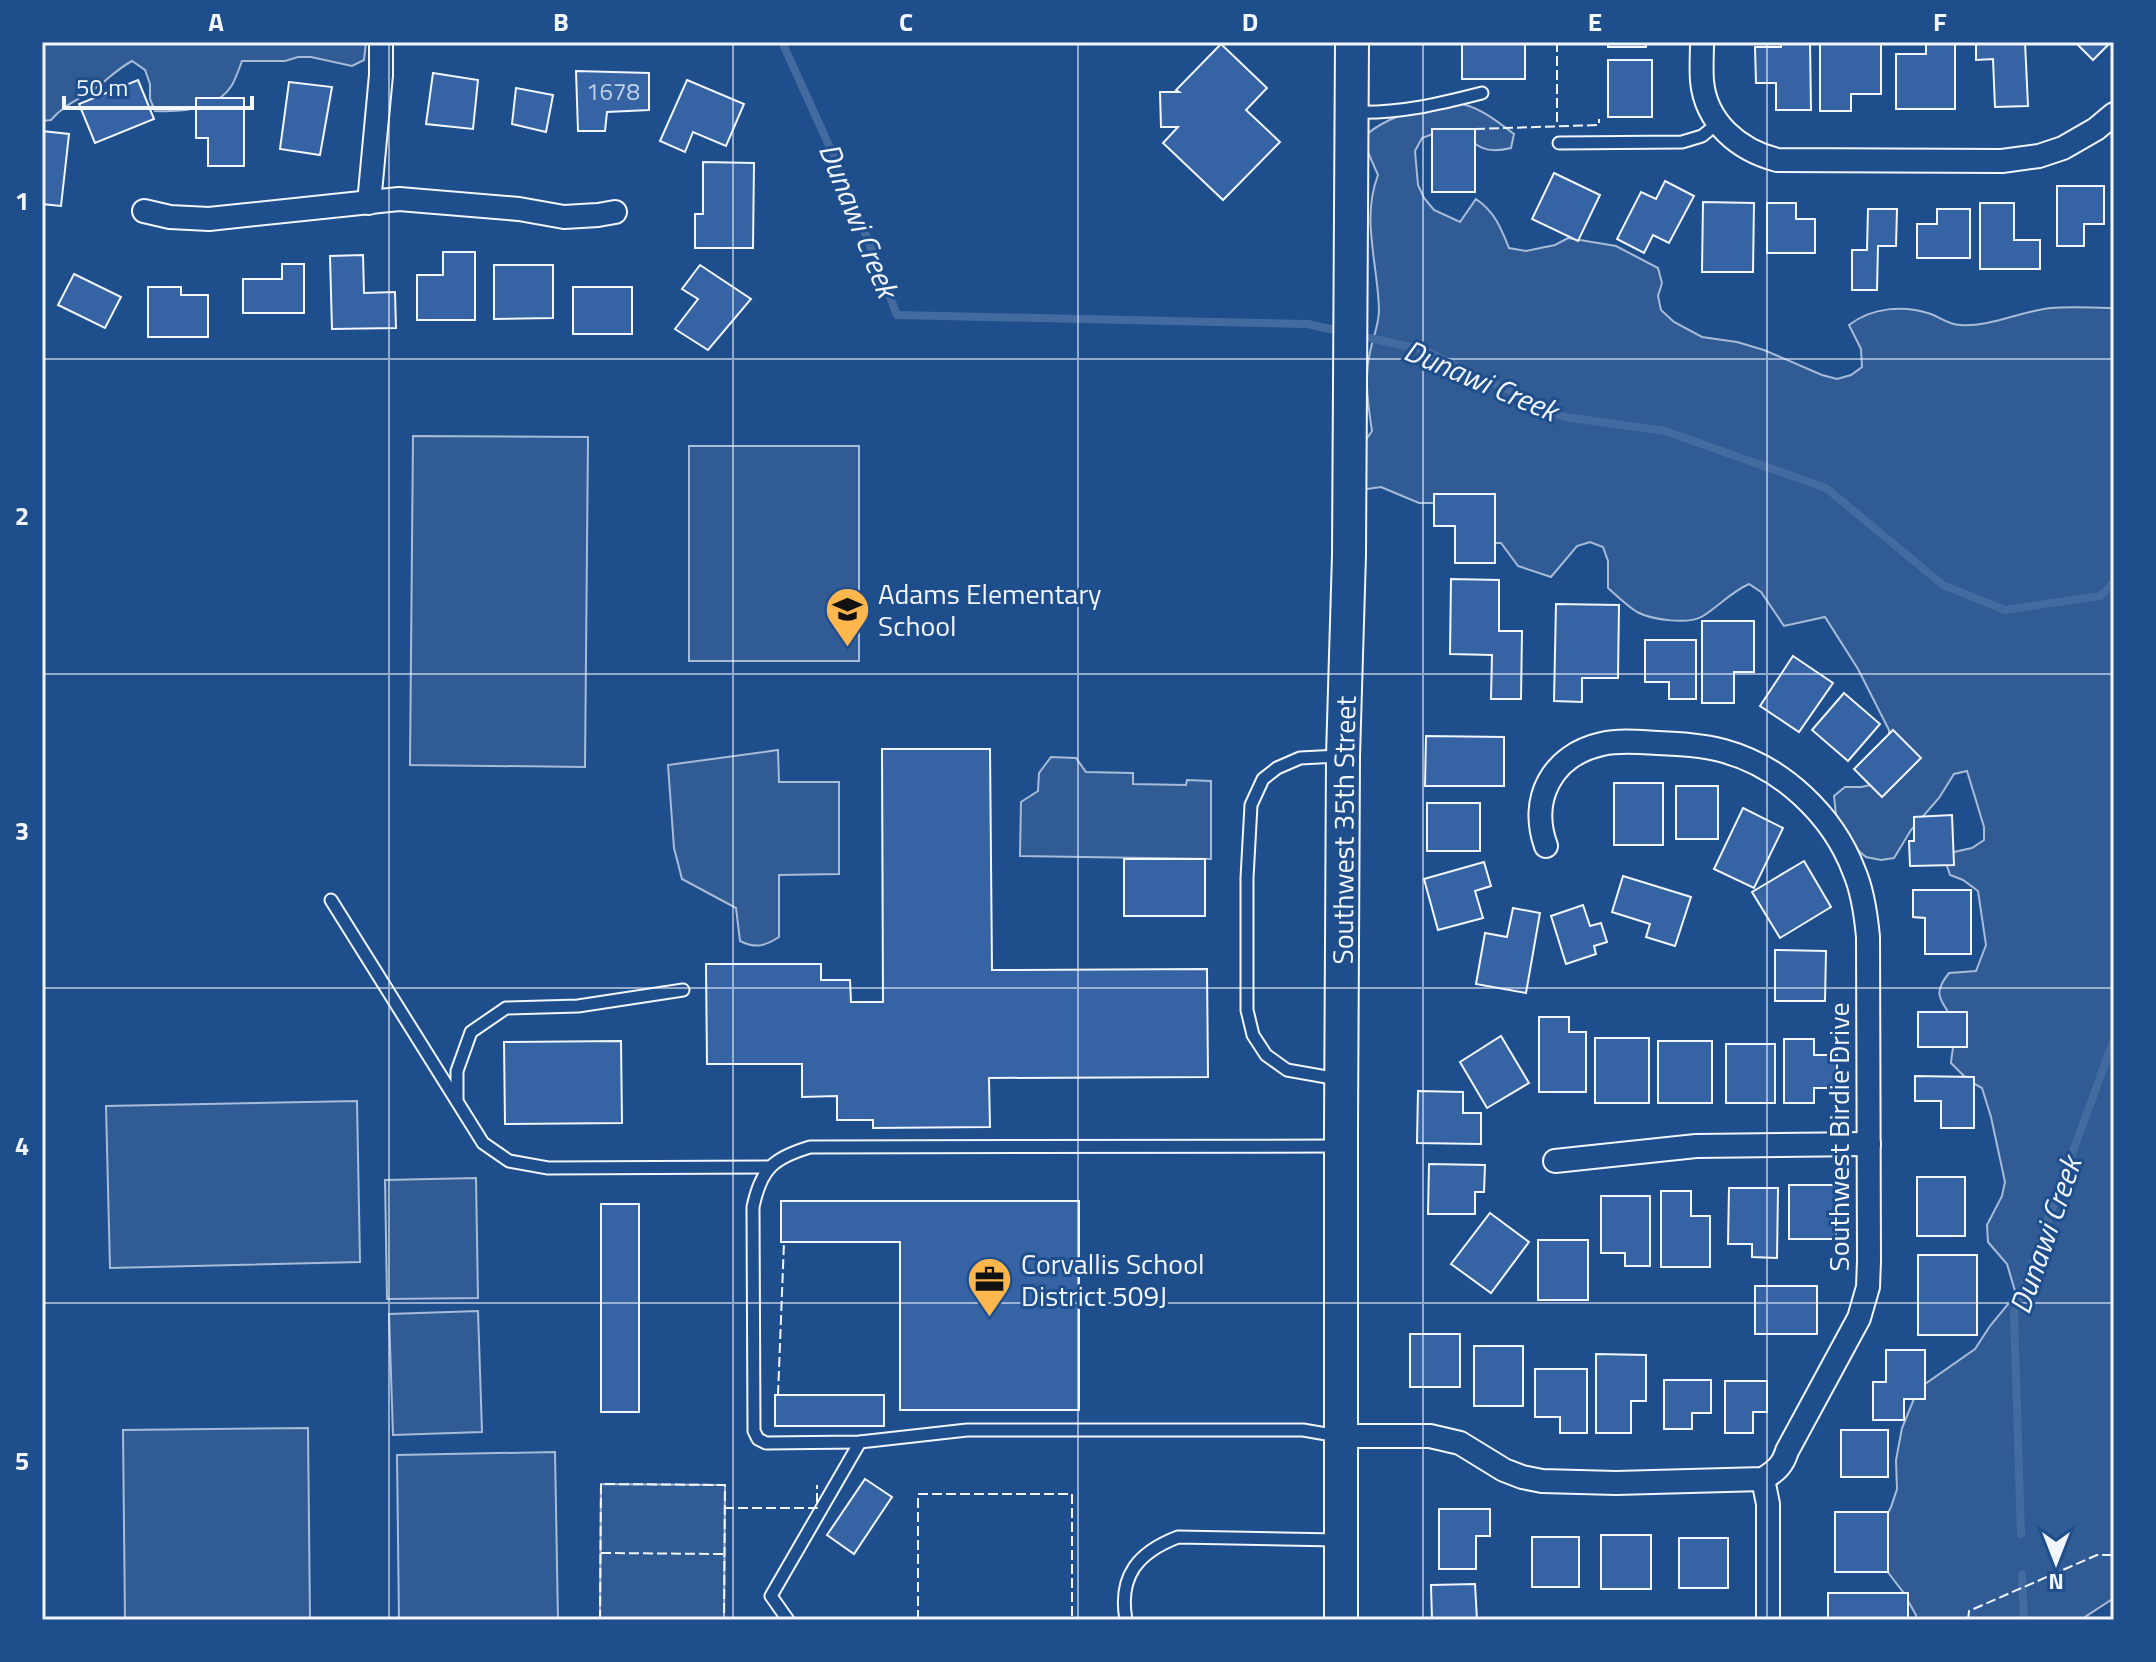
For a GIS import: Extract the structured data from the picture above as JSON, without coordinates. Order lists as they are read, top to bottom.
{
  "streets": {
    "street": ["Southwest 35th Street", "Southwest Birdie Drive"]
  },
  "water": ["Dunawi Creek"],
  "places": {
    "school or university": ["Adams Elementary School"],
    "office": ["Corvallis School District 509J"]
  },
  "house_numbers": ["1678"],
  "scale_bar": "50 m",
  "north": "bottom",
  "grid": {
    "columns": [
      "A",
      "B",
      "C",
      "D",
      "E",
      "F"
    ],
    "rows": [
      "1",
      "2",
      "3",
      "4",
      "5"
    ]
  }
}
